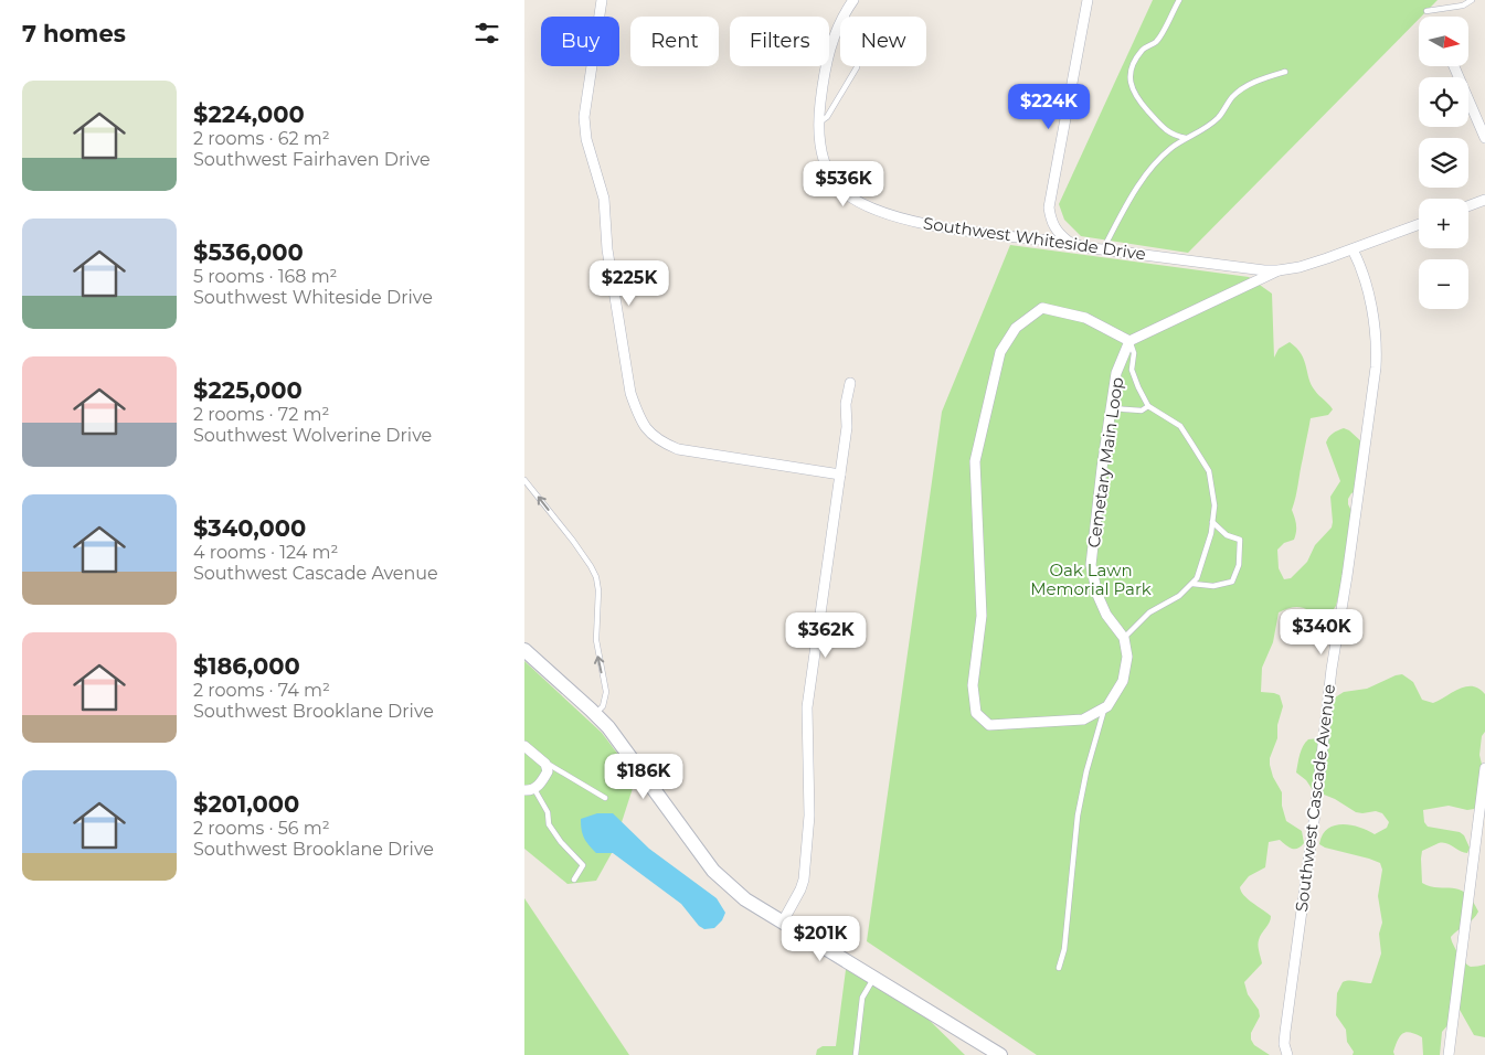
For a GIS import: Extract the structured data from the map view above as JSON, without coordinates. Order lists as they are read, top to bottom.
{
  "streets": {
    "street": ["Southwest Whiteside Drive", "Cemetary Main Loop", "Southwest Cascade Avenue"]
  },
  "crossings": [
    ["Southwest Whiteside Drive", "Southwest Cascade Avenue"]
  ],
  "parks": ["Oak Lawn Memorial Park"],
  "north": "right",
  "page": {
    "heading": "7 homes",
    "map_buttons": ["+", "−"],
    "chip": [
      "Buy",
      "Rent",
      "Filters",
      "New"
    ],
    "list": [
      {
        "name": "$224,000",
        "note": "2 rooms · 62 m² · Southwest Fairhaven Drive"
      },
      {
        "name": "$536,000",
        "note": "5 rooms · 168 m² · Southwest Whiteside Drive"
      },
      {
        "name": "$225,000",
        "note": "2 rooms · 72 m² · Southwest Wolverine Drive"
      },
      {
        "name": "$340,000",
        "note": "4 rooms · 124 m² · Southwest Cascade Avenue"
      },
      {
        "name": "$186,000",
        "note": "2 rooms · 74 m² · Southwest Brooklane Drive"
      },
      {
        "name": "$201,000",
        "note": "2 rooms · 56 m² · Southwest Brooklane Drive"
      }
    ],
    "price": [
      "$224K",
      "$536K",
      "$225K",
      "$340K",
      "$362K",
      "$186K",
      "$201K"
    ]
  }
}
